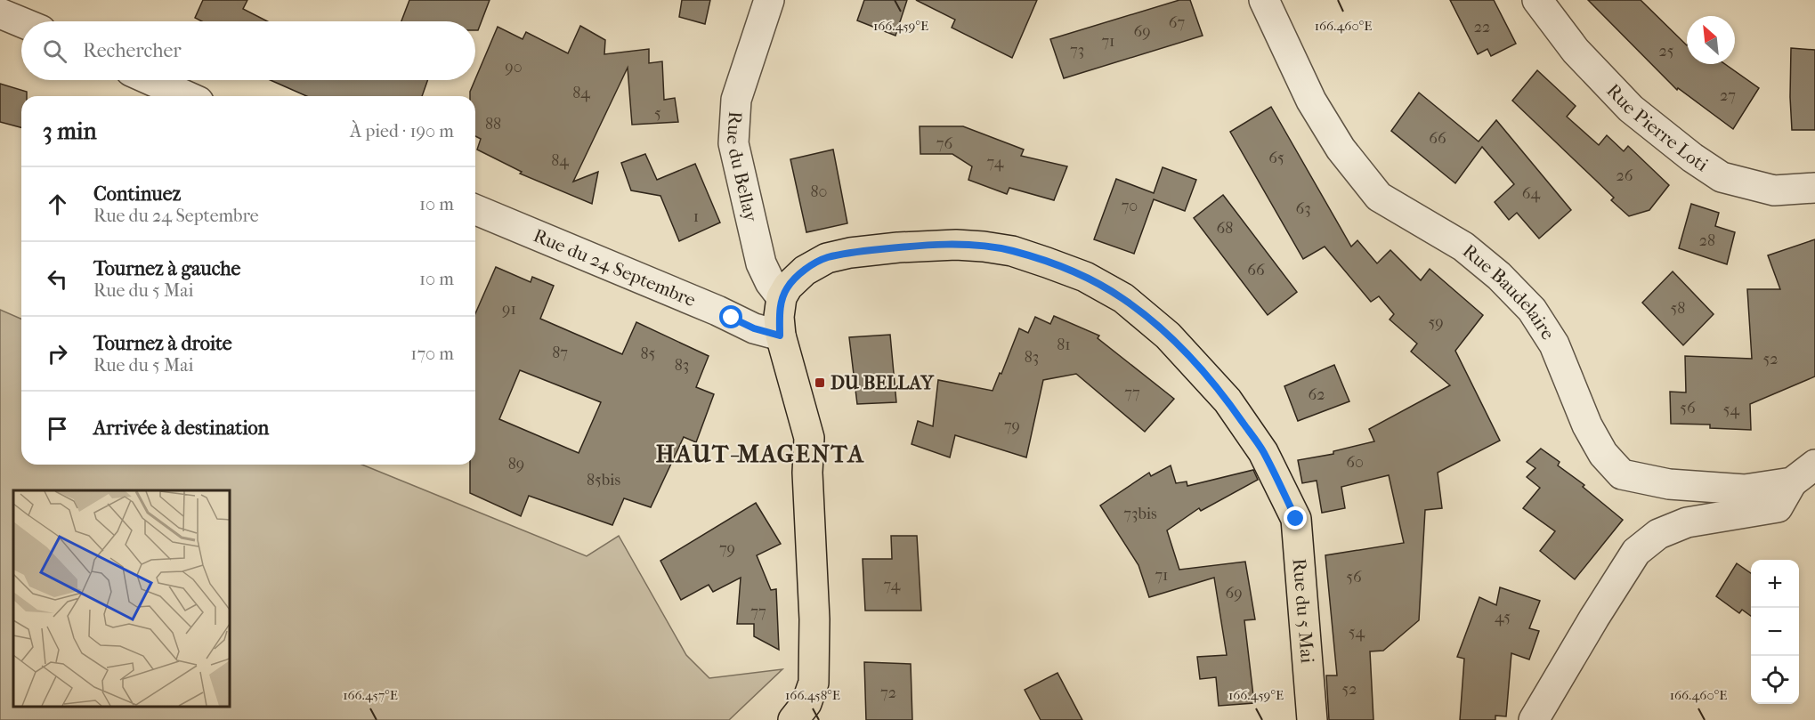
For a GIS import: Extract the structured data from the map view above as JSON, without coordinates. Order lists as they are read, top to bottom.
{
  "streets": {
    "main road": ["Rue du 5 Mai"],
    "street": [
      "Rue Pierre Loti",
      "Rue du Bellay",
      "Rue du 24 Septembre",
      "Rue Baudelaire"
    ]
  },
  "crossings": [
    ["Rue du Bellay", "Rue du 5 Mai"]
  ],
  "districts": ["HAUT-MAGENTA"],
  "places": {
    "transit": ["DU BELLAY"]
  },
  "house_numbers": [
    "67",
    "22",
    "69",
    "71",
    "73",
    "25",
    "90",
    "84",
    "27",
    "5",
    "88",
    "66",
    "76",
    "65",
    "84",
    "74",
    "26",
    "80",
    "64",
    "70",
    "63",
    "1",
    "68",
    "28",
    "66",
    "58",
    "91",
    "59",
    "81",
    "87",
    "85",
    "83",
    "52",
    "83",
    "77",
    "62",
    "56",
    "54",
    "79",
    "60",
    "89",
    "85bis",
    "73bis",
    "79",
    "71",
    "56",
    "74",
    "69",
    "77",
    "45",
    "54",
    "52",
    "72"
  ],
  "north": "top left",
  "page": {
    "search": "Rechercher",
    "heading": ["3 min", "À pied · 190 m"],
    "list": [
      ["Continuez", "Rue du 24 Septembre", "10 m"],
      ["Tournez à gauche", "Rue du 5 Mai", "10 m"],
      ["Tournez à droite", "Rue du 5 Mai", "170 m"],
      "Arrivée à destination"
    ],
    "map_buttons": ["+", "−"]
  },
  "coordinates": [
    "166.459°E",
    "166.460°E",
    "166.457°E",
    "166.458°E"
  ]
}
